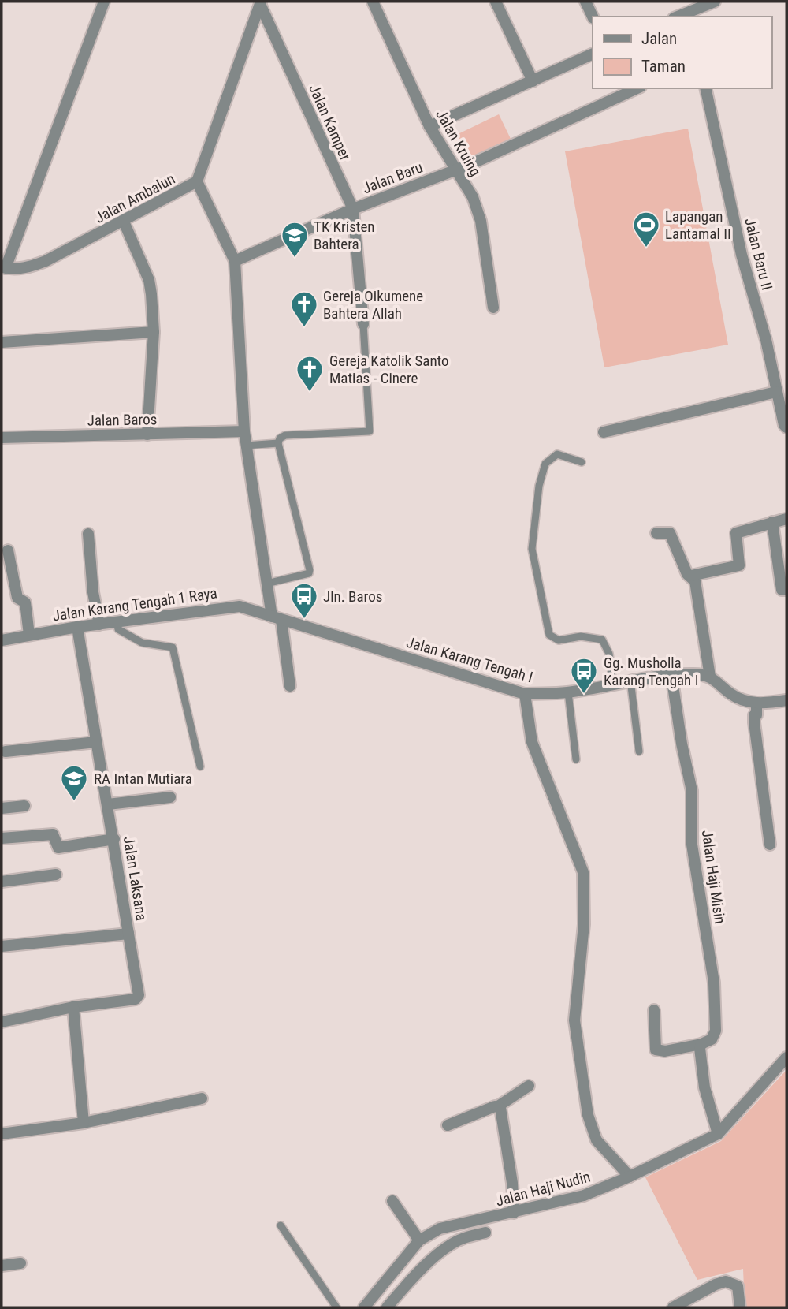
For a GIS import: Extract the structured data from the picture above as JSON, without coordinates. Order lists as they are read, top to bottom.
{
  "streets": {
    "street": [
      "Jalan Kamper",
      "Jalan Kruing",
      "Jalan Baru",
      "Jalan Ambalun",
      "Jalan Baru II",
      "Jalan Baros",
      "Jalan Karang Tengah 1 Raya",
      "Jalan Karang Tengah I",
      "Jalan Haji Misin",
      "Jalan Laksana",
      "Jalan Haji Nudin"
    ]
  },
  "crossings": [
    ["Jalan Kamper", "Jalan Baru"],
    ["Jalan Kamper", "Jalan Ambalun"],
    ["Jalan Kruing", "Jalan Baru"],
    ["Jalan Karang Tengah 1 Raya", "Jalan Karang Tengah I"],
    ["Jalan Karang Tengah 1 Raya", "Jalan Laksana"],
    ["Jalan Karang Tengah I", "Jalan Haji Misin"]
  ],
  "places": {
    "sports": ["Lapangan Lantamal II"],
    "school or university": ["TK Kristen Bahtera", "RA Intan Mutiara"],
    "church": ["Gereja Oikumene Bahtera Allah", "Gereja Katolik Santo Matias - Cinere"],
    "bus stop": ["Jln. Baros", "Gg. Musholla Karang Tengah I"]
  },
  "legend": ["Jalan", "Taman"]
}
